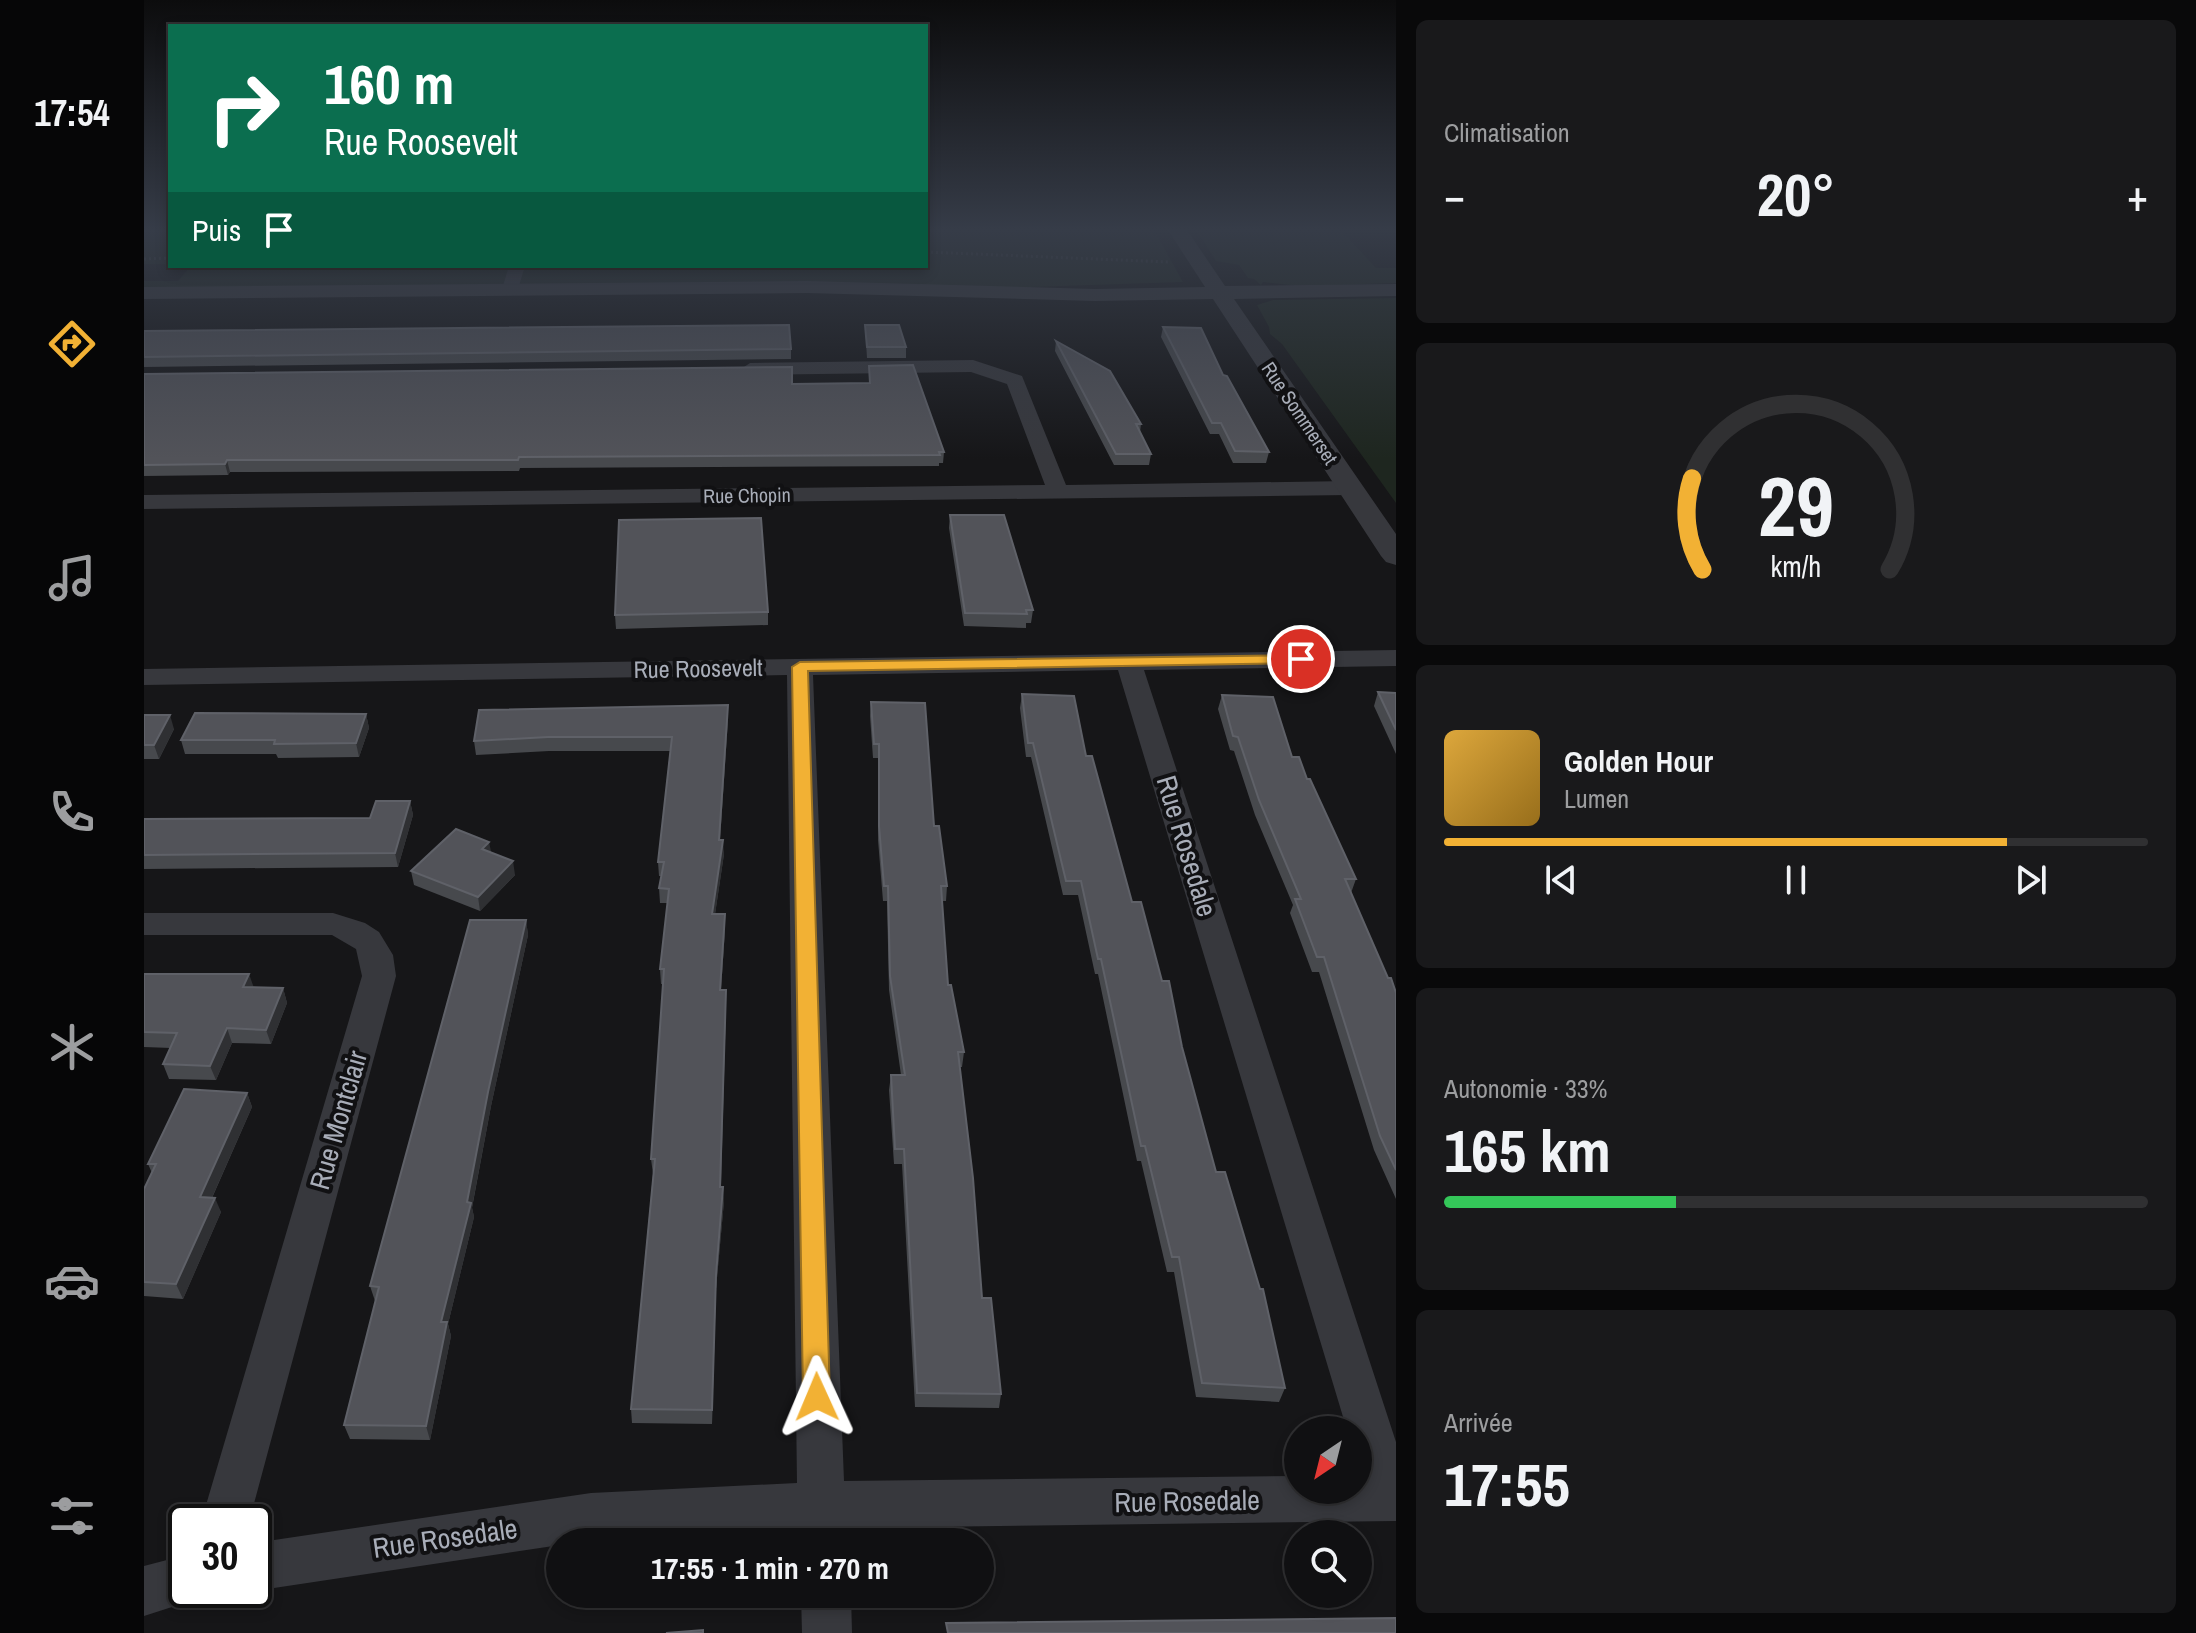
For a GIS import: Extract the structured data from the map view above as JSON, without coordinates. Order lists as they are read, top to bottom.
{
  "streets": {
    "street": [
      "Rue Sommerset",
      "Rue Chopin",
      "Rue Roosevelt",
      "Rue Rosedale",
      "Rue Montclair"
    ]
  },
  "crossings": [
    ["Rue Sommerset", "Rue Chopin"],
    ["Rue Roosevelt", "Rue Rosedale"]
  ],
  "north": "bottom left",
  "page": {
    "tabs": "17:54",
    "tile": [
      "Climatisation",
      ["Autonomie · 33%", "165 km"],
      ["Arrivée", "17:55"]
    ],
    "turn": ["160 m", "Rue Roosevelt"],
    "heat": ["−", "20°", "+"],
    "then": "Puis",
    "song": ["Golden Hour", "Lumen"],
    "limit": "30",
    "trip": "17:55 · 1 min · 270 m",
    "gauge": ["29", "km/h"]
  }
}
